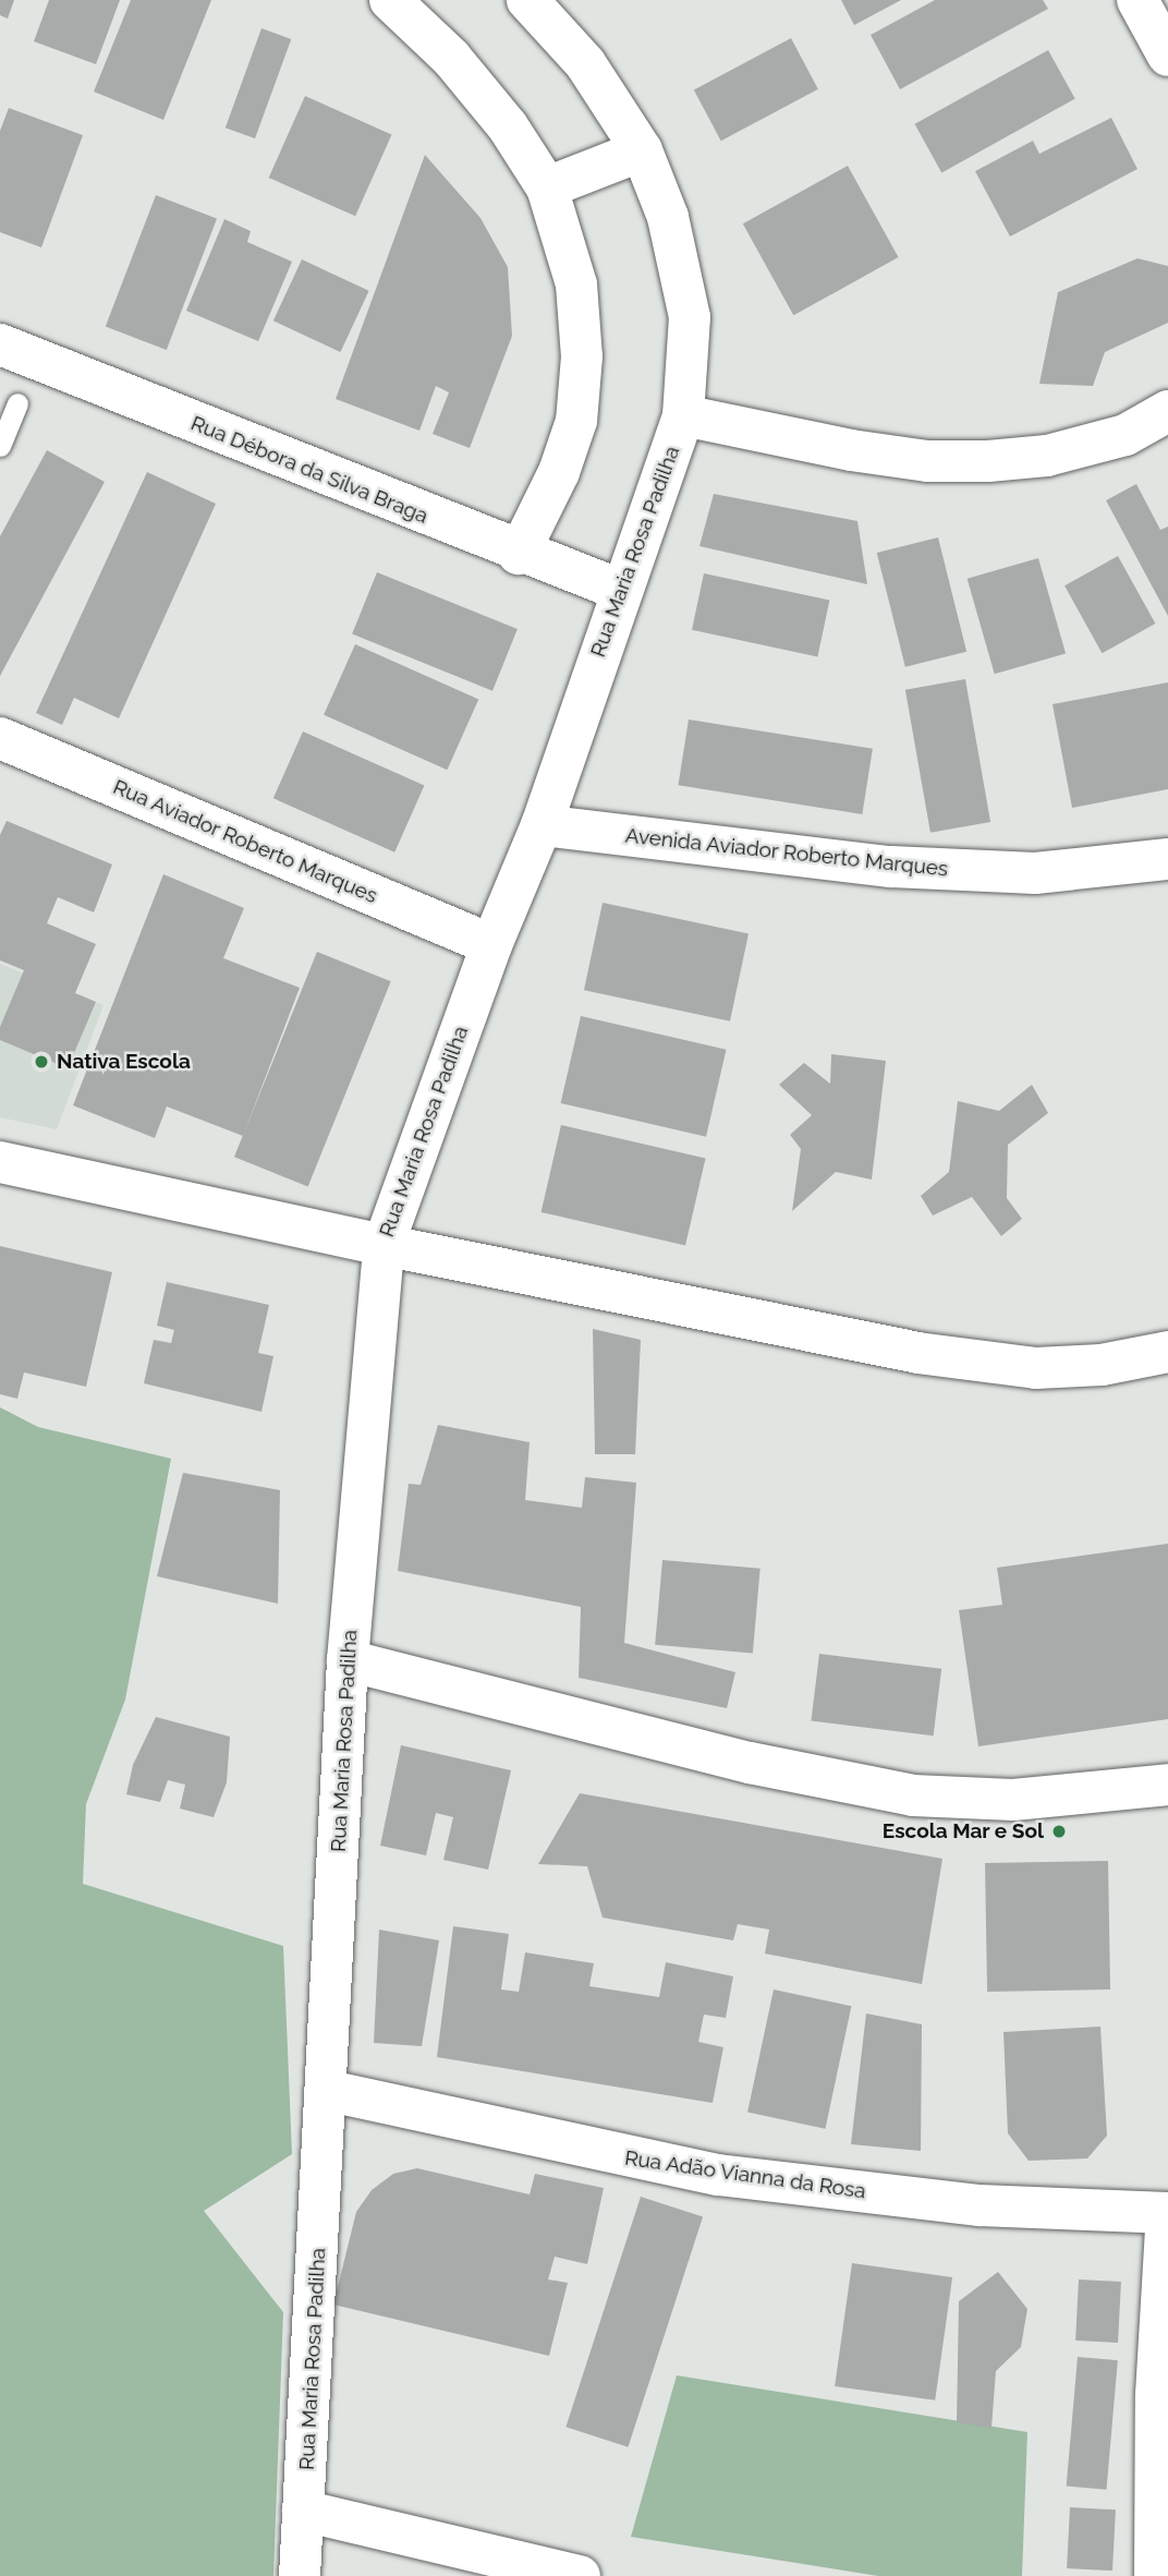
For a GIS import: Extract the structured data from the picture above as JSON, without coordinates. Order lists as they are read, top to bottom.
{
  "streets": {
    "street": [
      "Rua Débora da Silva Braga",
      "Rua Maria Rosa Padilha",
      "Rua Aviador Roberto Marques",
      "Avenida Aviador Roberto Marques",
      "Rua Adão Vianna da Rosa"
    ]
  },
  "crossings": [
    ["Rua Débora da Silva Braga", "Rua Maria Rosa Padilha"],
    ["Rua Maria Rosa Padilha", "Rua Aviador Roberto Marques"],
    ["Rua Maria Rosa Padilha", "Avenida Aviador Roberto Marques"],
    ["Rua Maria Rosa Padilha", "Rua Adão Vianna da Rosa"]
  ],
  "places": ["Nativa Escola", "Escola Mar e Sol"]
}
